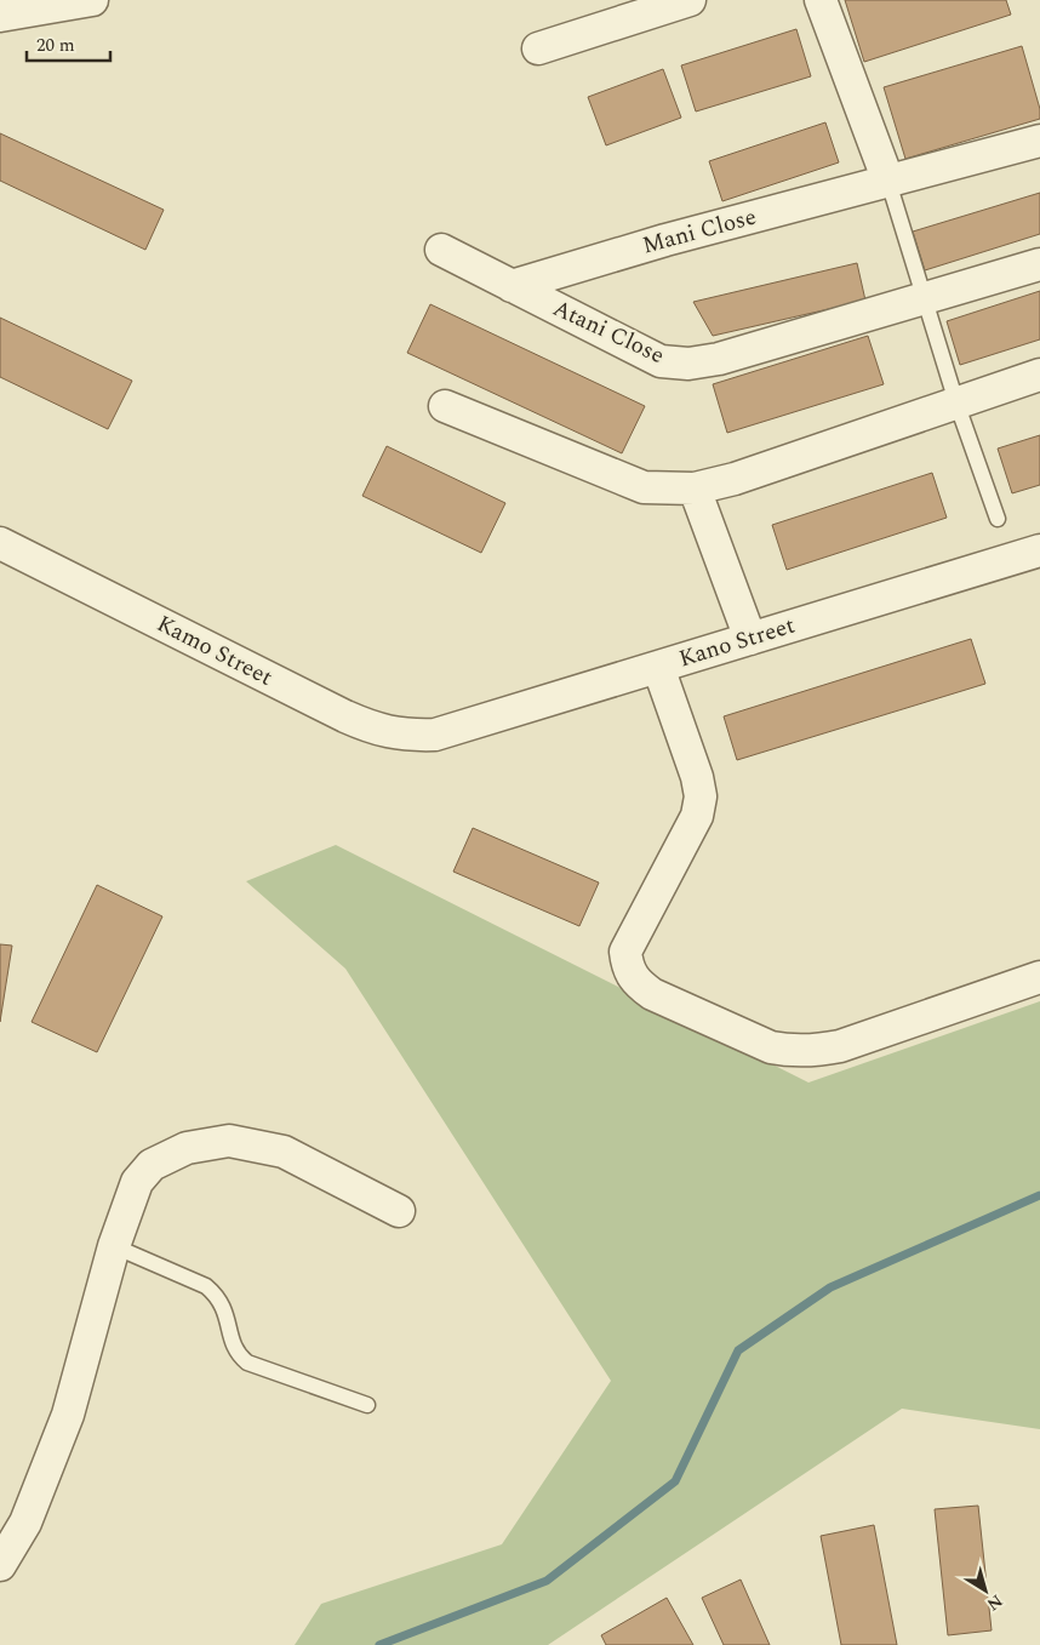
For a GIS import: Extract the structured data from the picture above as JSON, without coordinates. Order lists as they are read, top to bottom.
{
  "streets": {
    "street": [
      "Mani Close",
      "Atani Close",
      "Kano Street",
      "Kamo Street"
    ]
  },
  "crossings": [
    ["Mani Close", "Atani Close"],
    ["Kano Street", "Kamo Street"]
  ],
  "scale_bar": "20 m",
  "north": "bottom right"
}
